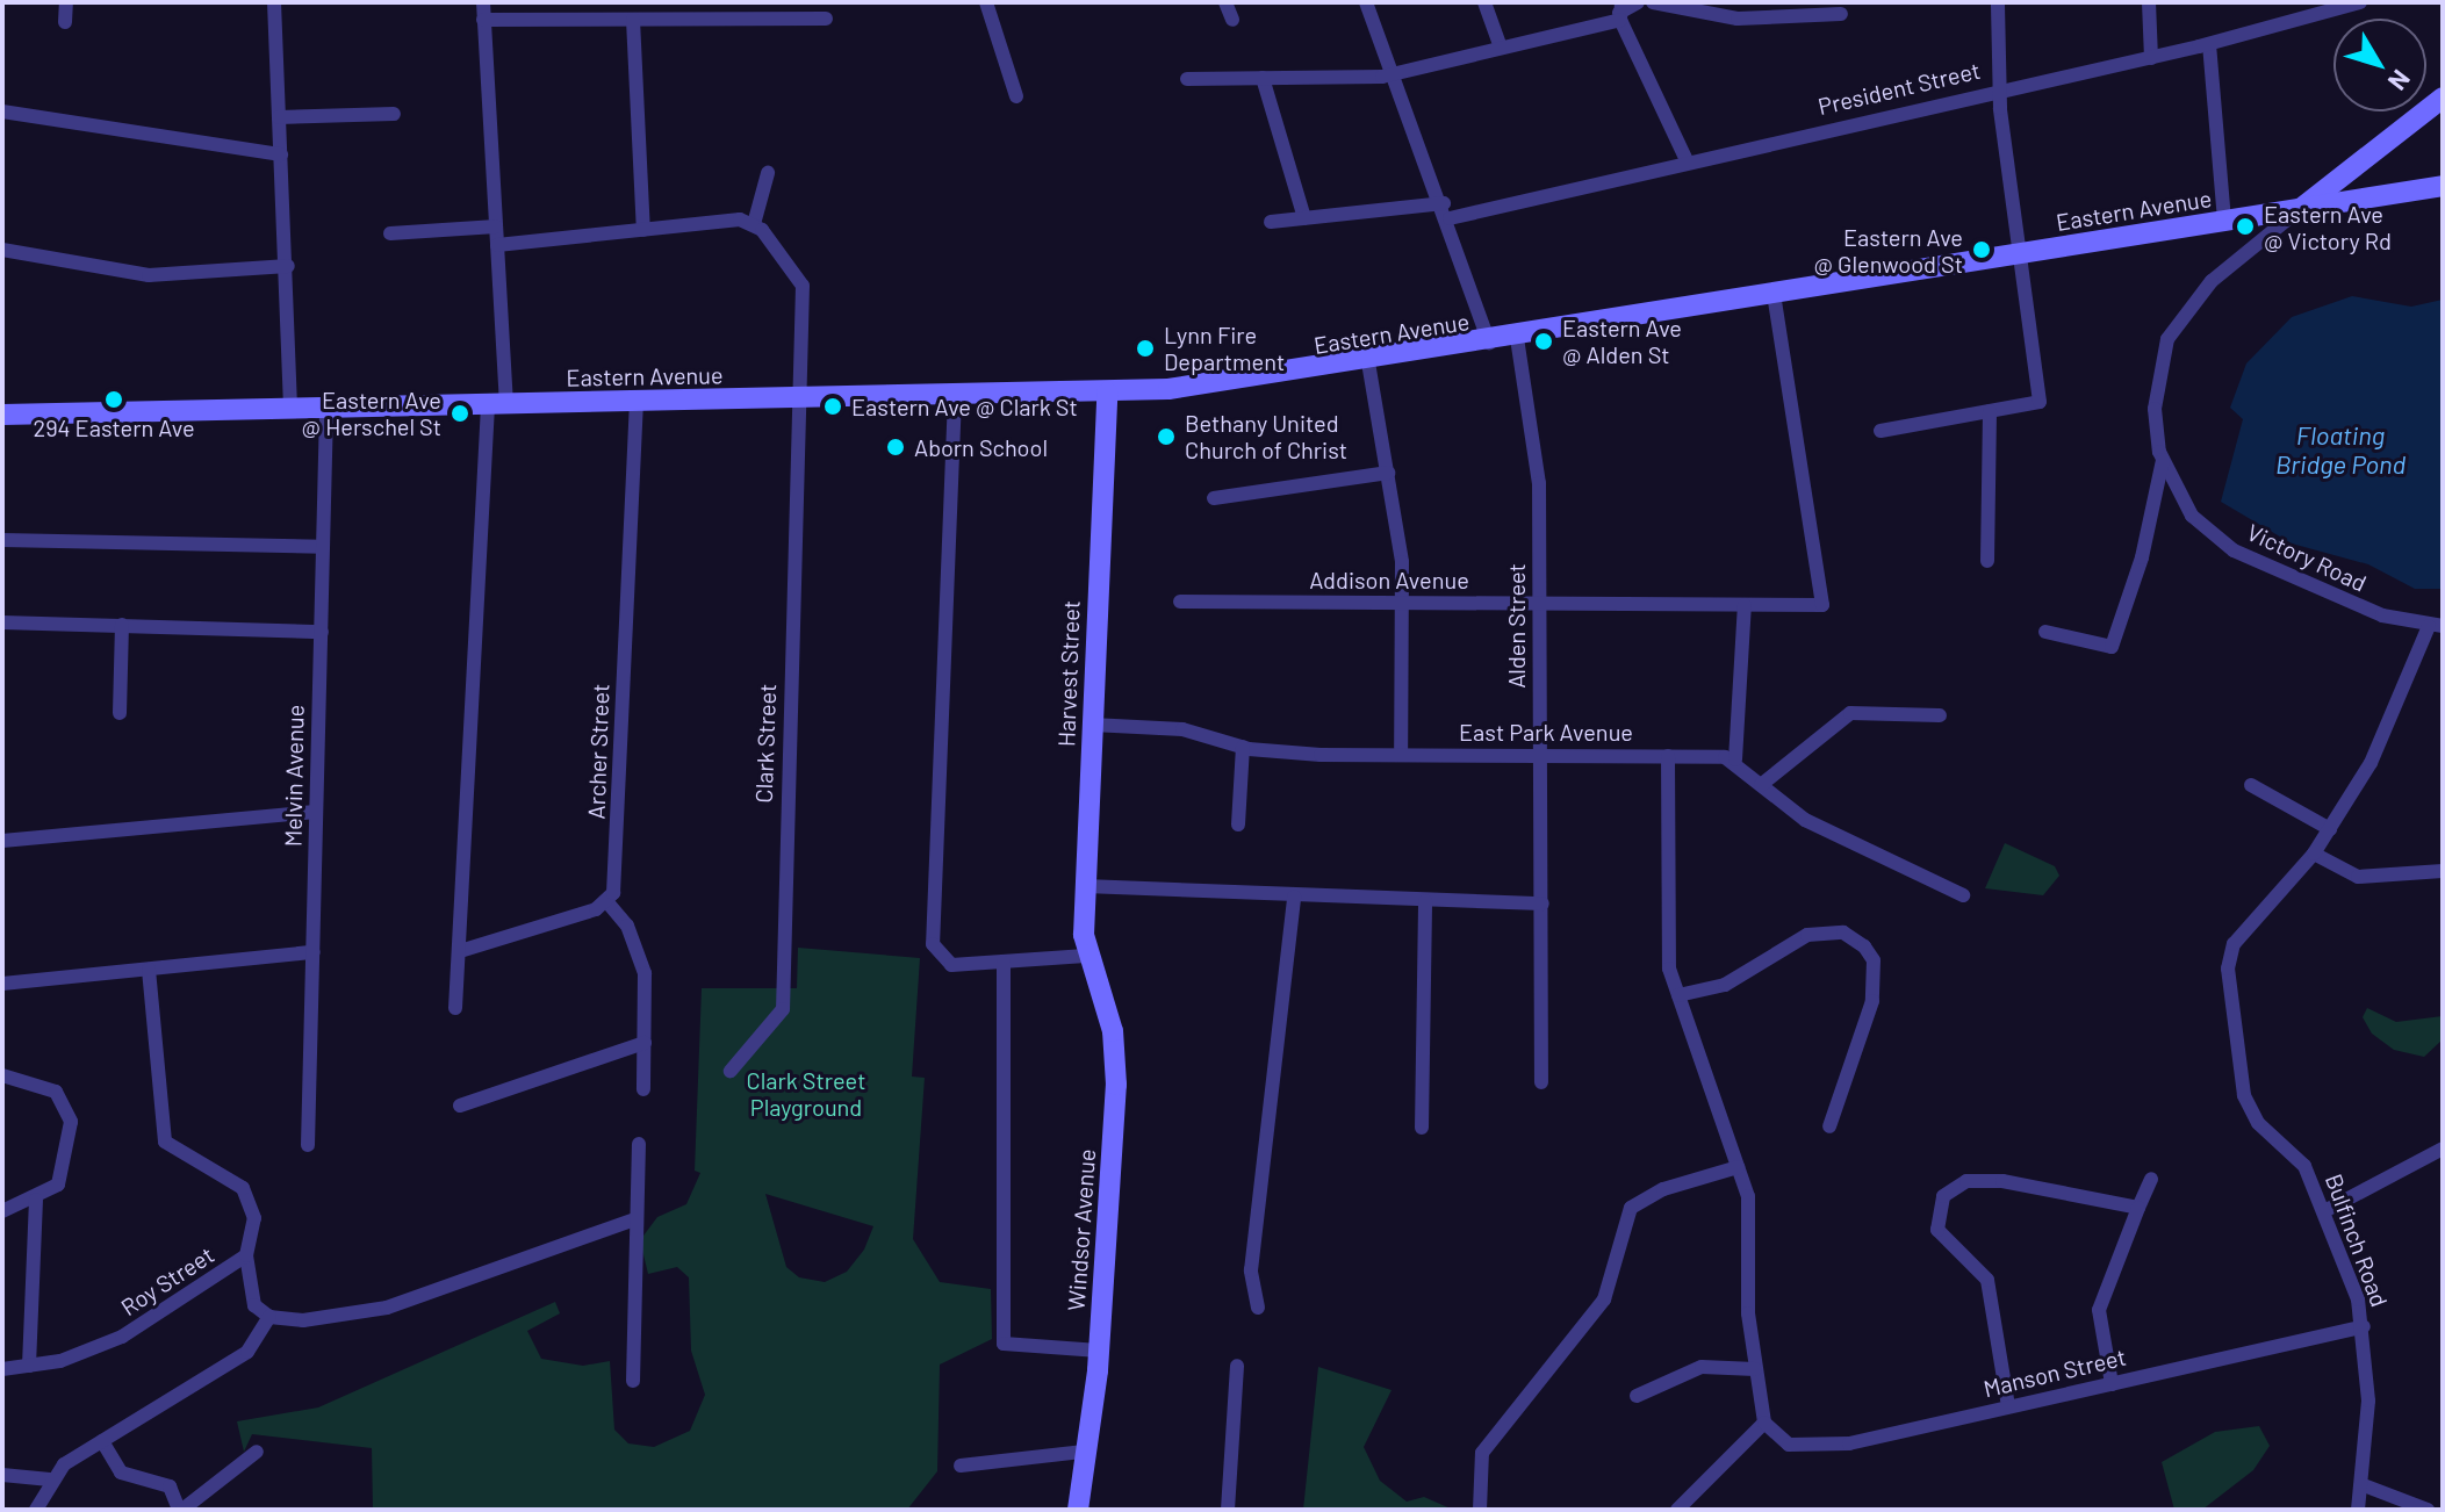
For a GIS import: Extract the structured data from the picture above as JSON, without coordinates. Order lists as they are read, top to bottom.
{
  "streets": {
    "main road": ["Eastern Avenue", "Harvest Street", "Windsor Avenue"],
    "street": [
      "President Street",
      "Victory Road",
      "Addison Avenue",
      "Alden Street",
      "East Park Avenue",
      "Clark Street",
      "Archer Street",
      "Melvin Avenue",
      "Bulfinch Road",
      "Roy Street",
      "Manson Street"
    ]
  },
  "crossings": [
    ["Eastern Avenue", "Victory Road"],
    ["Eastern Avenue", "Addison Avenue"],
    ["Eastern Avenue", "Alden Street"],
    ["Eastern Avenue", "Harvest Street"],
    ["Eastern Avenue", "Clark Street"],
    ["Eastern Avenue", "Archer Street"],
    ["Eastern Avenue", "Melvin Avenue"],
    ["Victory Road", "Bulfinch Road"],
    ["Addison Avenue", "Alden Street"],
    ["Alden Street", "East Park Avenue"],
    ["Harvest Street", "East Park Avenue"],
    ["Harvest Street", "Windsor Avenue"],
    ["Bulfinch Road", "Manson Street"]
  ],
  "water": ["Floating Bridge Pond"],
  "parks": ["Clark Street Playground"],
  "places": [
    "Eastern Ave @ Victory Rd",
    "Eastern Ave @ Glenwood St",
    "Eastern Ave @ Alden St",
    "Lynn Fire Department",
    "294 Eastern Ave",
    "Eastern Ave @ Clark St",
    "Eastern Ave @ Herschel St",
    "Bethany United Church of Christ",
    "Aborn School"
  ],
  "north": "bottom right"
}
